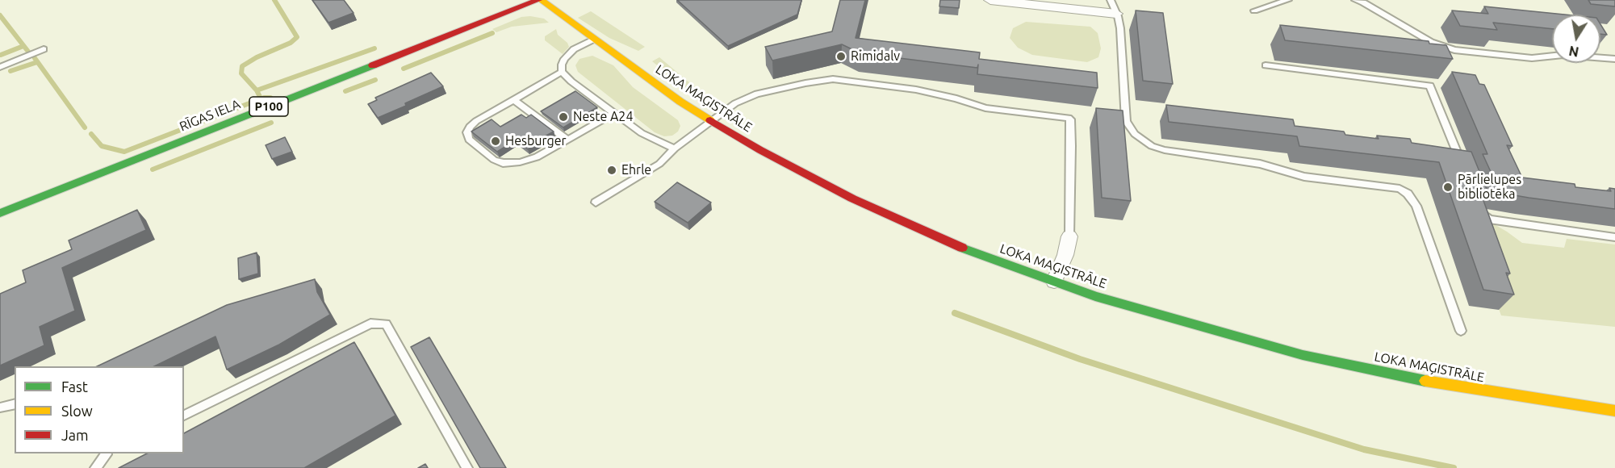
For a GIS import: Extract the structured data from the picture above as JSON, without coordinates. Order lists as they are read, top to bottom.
{
  "streets": {
    "main road": ["LOKA MAĢISTRĀLE", "P100", "RĪGAS IELA"]
  },
  "crossings": [
    ["LOKA MAĢISTRĀLE", "RĪGAS IELA"]
  ],
  "places": [
    "Rimidalv",
    "Neste A24",
    "Hesburger",
    "Ehrle",
    "Pārlielupes bibliotēka"
  ],
  "legend": ["Fast", "Slow", "Jam"],
  "north": "bottom"
}
